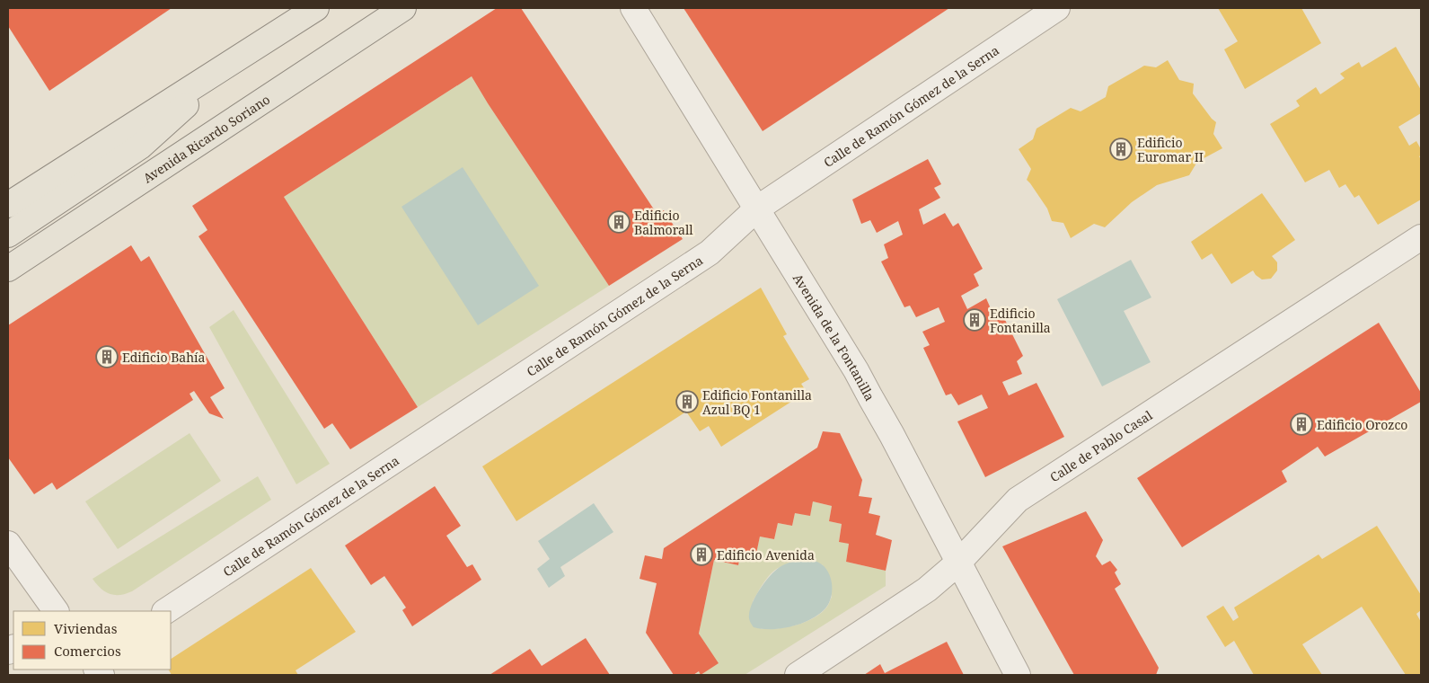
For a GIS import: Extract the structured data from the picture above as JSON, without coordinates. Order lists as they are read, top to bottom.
{
  "streets": {
    "main road": ["Avenida Ricardo Soriano"],
    "street": ["Calle de Ramón Gómez de la Serna", "Avenida de la Fontanilla", "Calle de Pablo Casal"]
  },
  "crossings": [
    ["Calle de Ramón Gómez de la Serna", "Avenida de la Fontanilla"],
    ["Avenida de la Fontanilla", "Calle de Pablo Casal"]
  ],
  "places": {
    "building": [
      "Edificio Euromar II",
      "Edificio Balmorall",
      "Edificio Fontanilla",
      "Edificio Bahía",
      "Edificio Fontanilla Azul BQ 1",
      "Edificio Orozco",
      "Edificio Avenida"
    ]
  },
  "legend": ["Viviendas", "Comercios"]
}
